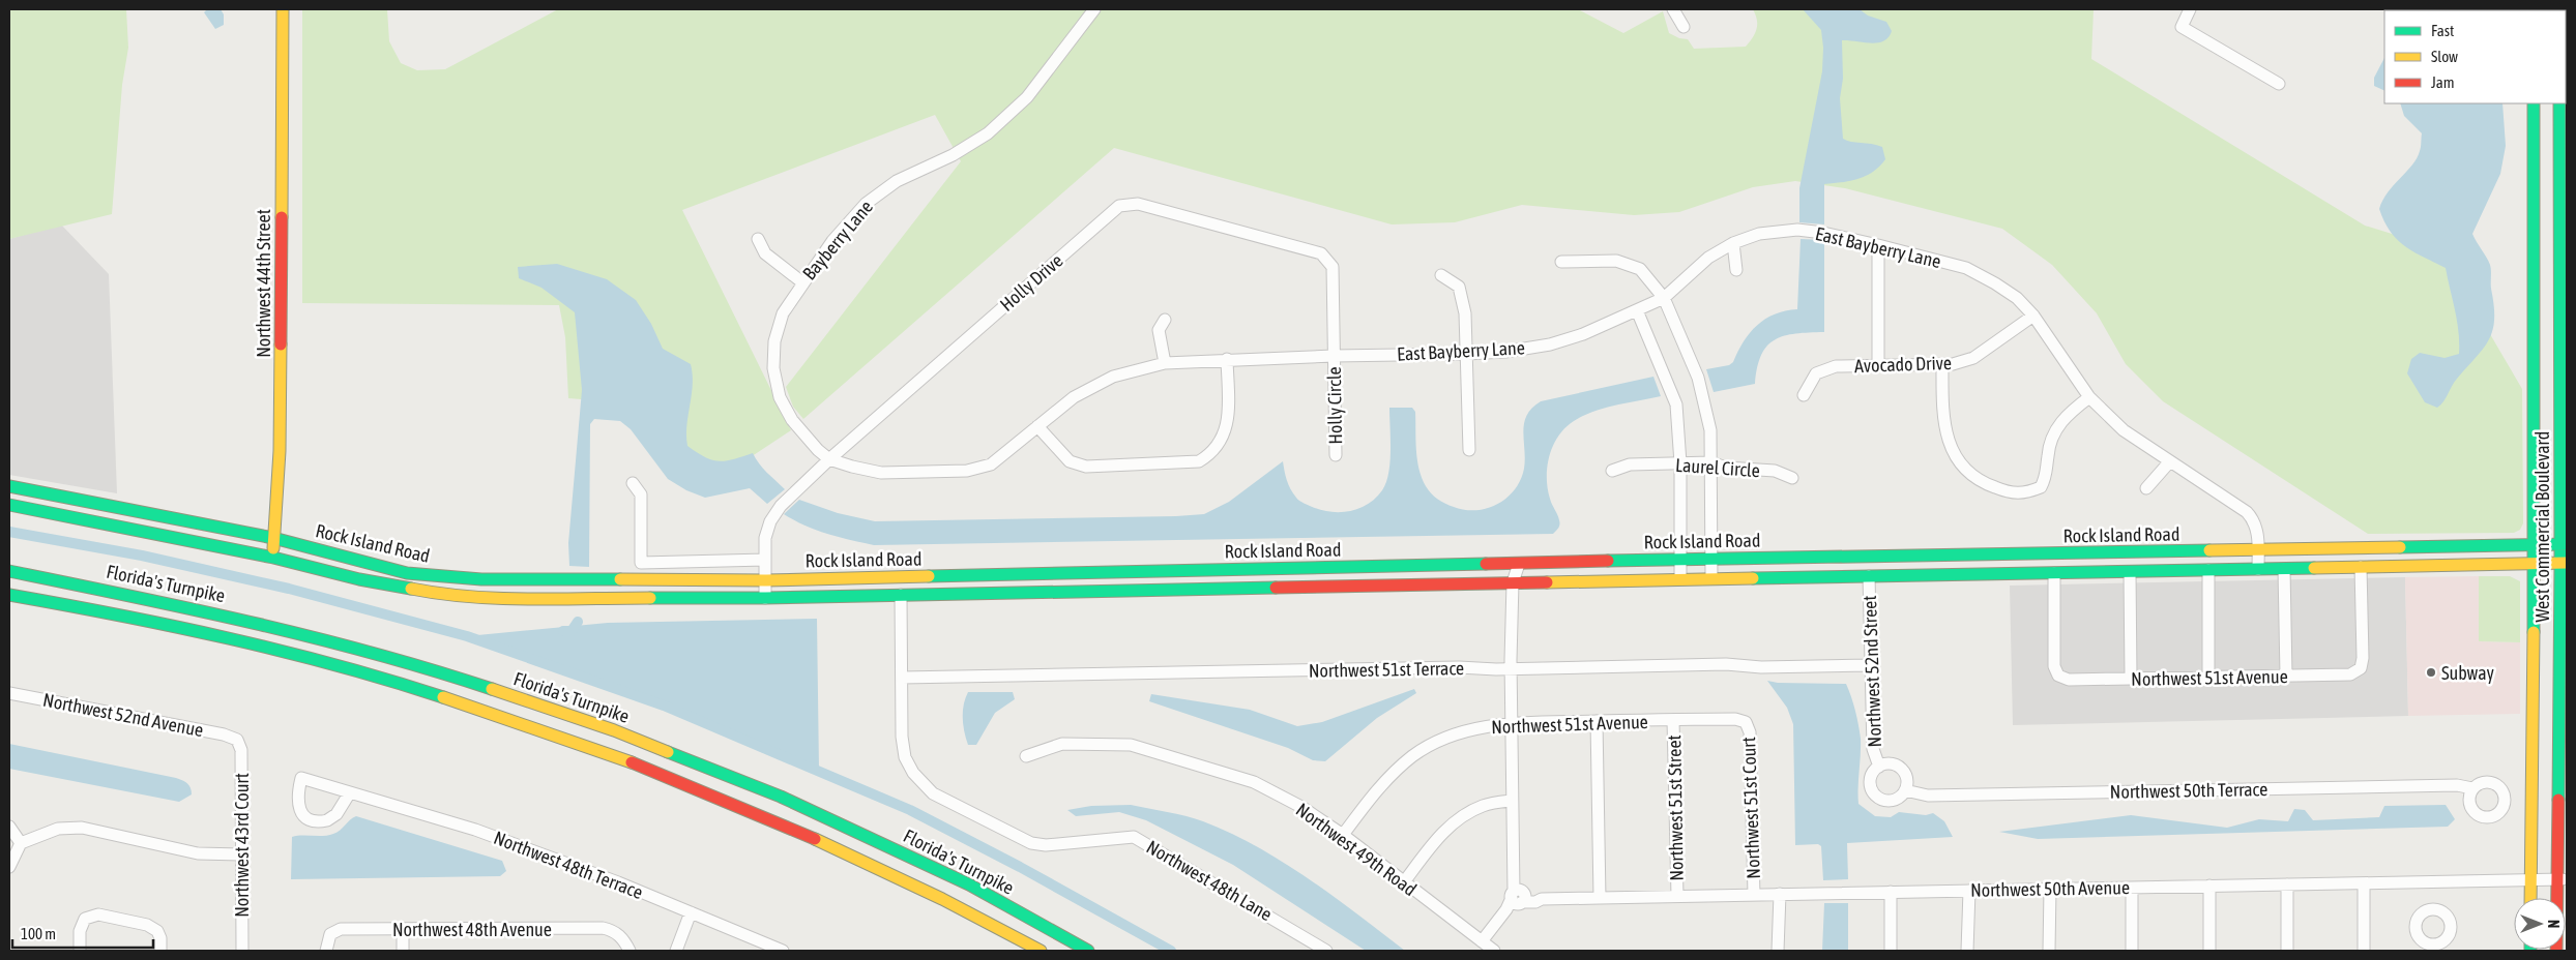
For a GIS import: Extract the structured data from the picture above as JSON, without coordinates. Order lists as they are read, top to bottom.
{
  "streets": {
    "main road": [
      "Northwest 44th Street",
      "West Commercial Boulevard",
      "Rock Island Road",
      "Florida's Turnpike"
    ],
    "street": [
      "Bayberry Lane",
      "East Bayberry Lane",
      "Holly Drive",
      "Avocado Drive",
      "Holly Circle",
      "Laurel Circle",
      "Northwest 51st Terrace",
      "Northwest 52nd Street",
      "Northwest 51st Avenue",
      "Northwest 52nd Avenue",
      "Northwest 50th Terrace",
      "Northwest 51st Street",
      "Northwest 51st Court",
      "Northwest 43rd Court",
      "Northwest 49th Road",
      "Northwest 48th Terrace",
      "Northwest 48th Lane",
      "Northwest 50th Avenue",
      "Northwest 48th Avenue"
    ]
  },
  "crossings": [
    ["Bayberry Lane", "East Bayberry Lane"],
    ["Bayberry Lane", "Holly Drive"],
    ["East Bayberry Lane", "Holly Drive"],
    ["East Bayberry Lane", "Avocado Drive"],
    ["East Bayberry Lane", "Holly Circle"],
    ["East Bayberry Lane", "Rock Island Road"],
    ["Holly Drive", "Holly Circle"],
    ["Holly Drive", "Rock Island Road"],
    ["Northwest 44th Street", "Rock Island Road"],
    ["West Commercial Boulevard", "Rock Island Road"],
    ["West Commercial Boulevard", "Northwest 50th Avenue"],
    ["Rock Island Road", "Northwest 52nd Street"],
    ["Rock Island Road", "Northwest 51st Avenue"],
    ["Rock Island Road", "Northwest 48th Lane"],
    ["Northwest 51st Terrace", "Northwest 52nd Street"],
    ["Northwest 51st Terrace", "Northwest 48th Lane"],
    ["Northwest 52nd Street", "Northwest 50th Terrace"],
    ["Northwest 51st Avenue", "Northwest 51st Street"],
    ["Northwest 51st Avenue", "Northwest 51st Court"],
    ["Northwest 51st Avenue", "Northwest 49th Road"],
    ["Northwest 52nd Avenue", "Northwest 43rd Court"],
    ["Northwest 51st Street", "Northwest 50th Avenue"],
    ["Northwest 51st Court", "Northwest 50th Avenue"]
  ],
  "places": ["Subway"],
  "legend": ["Fast", "Slow", "Jam"],
  "scale_bar": "100 m",
  "north": "right"
}
